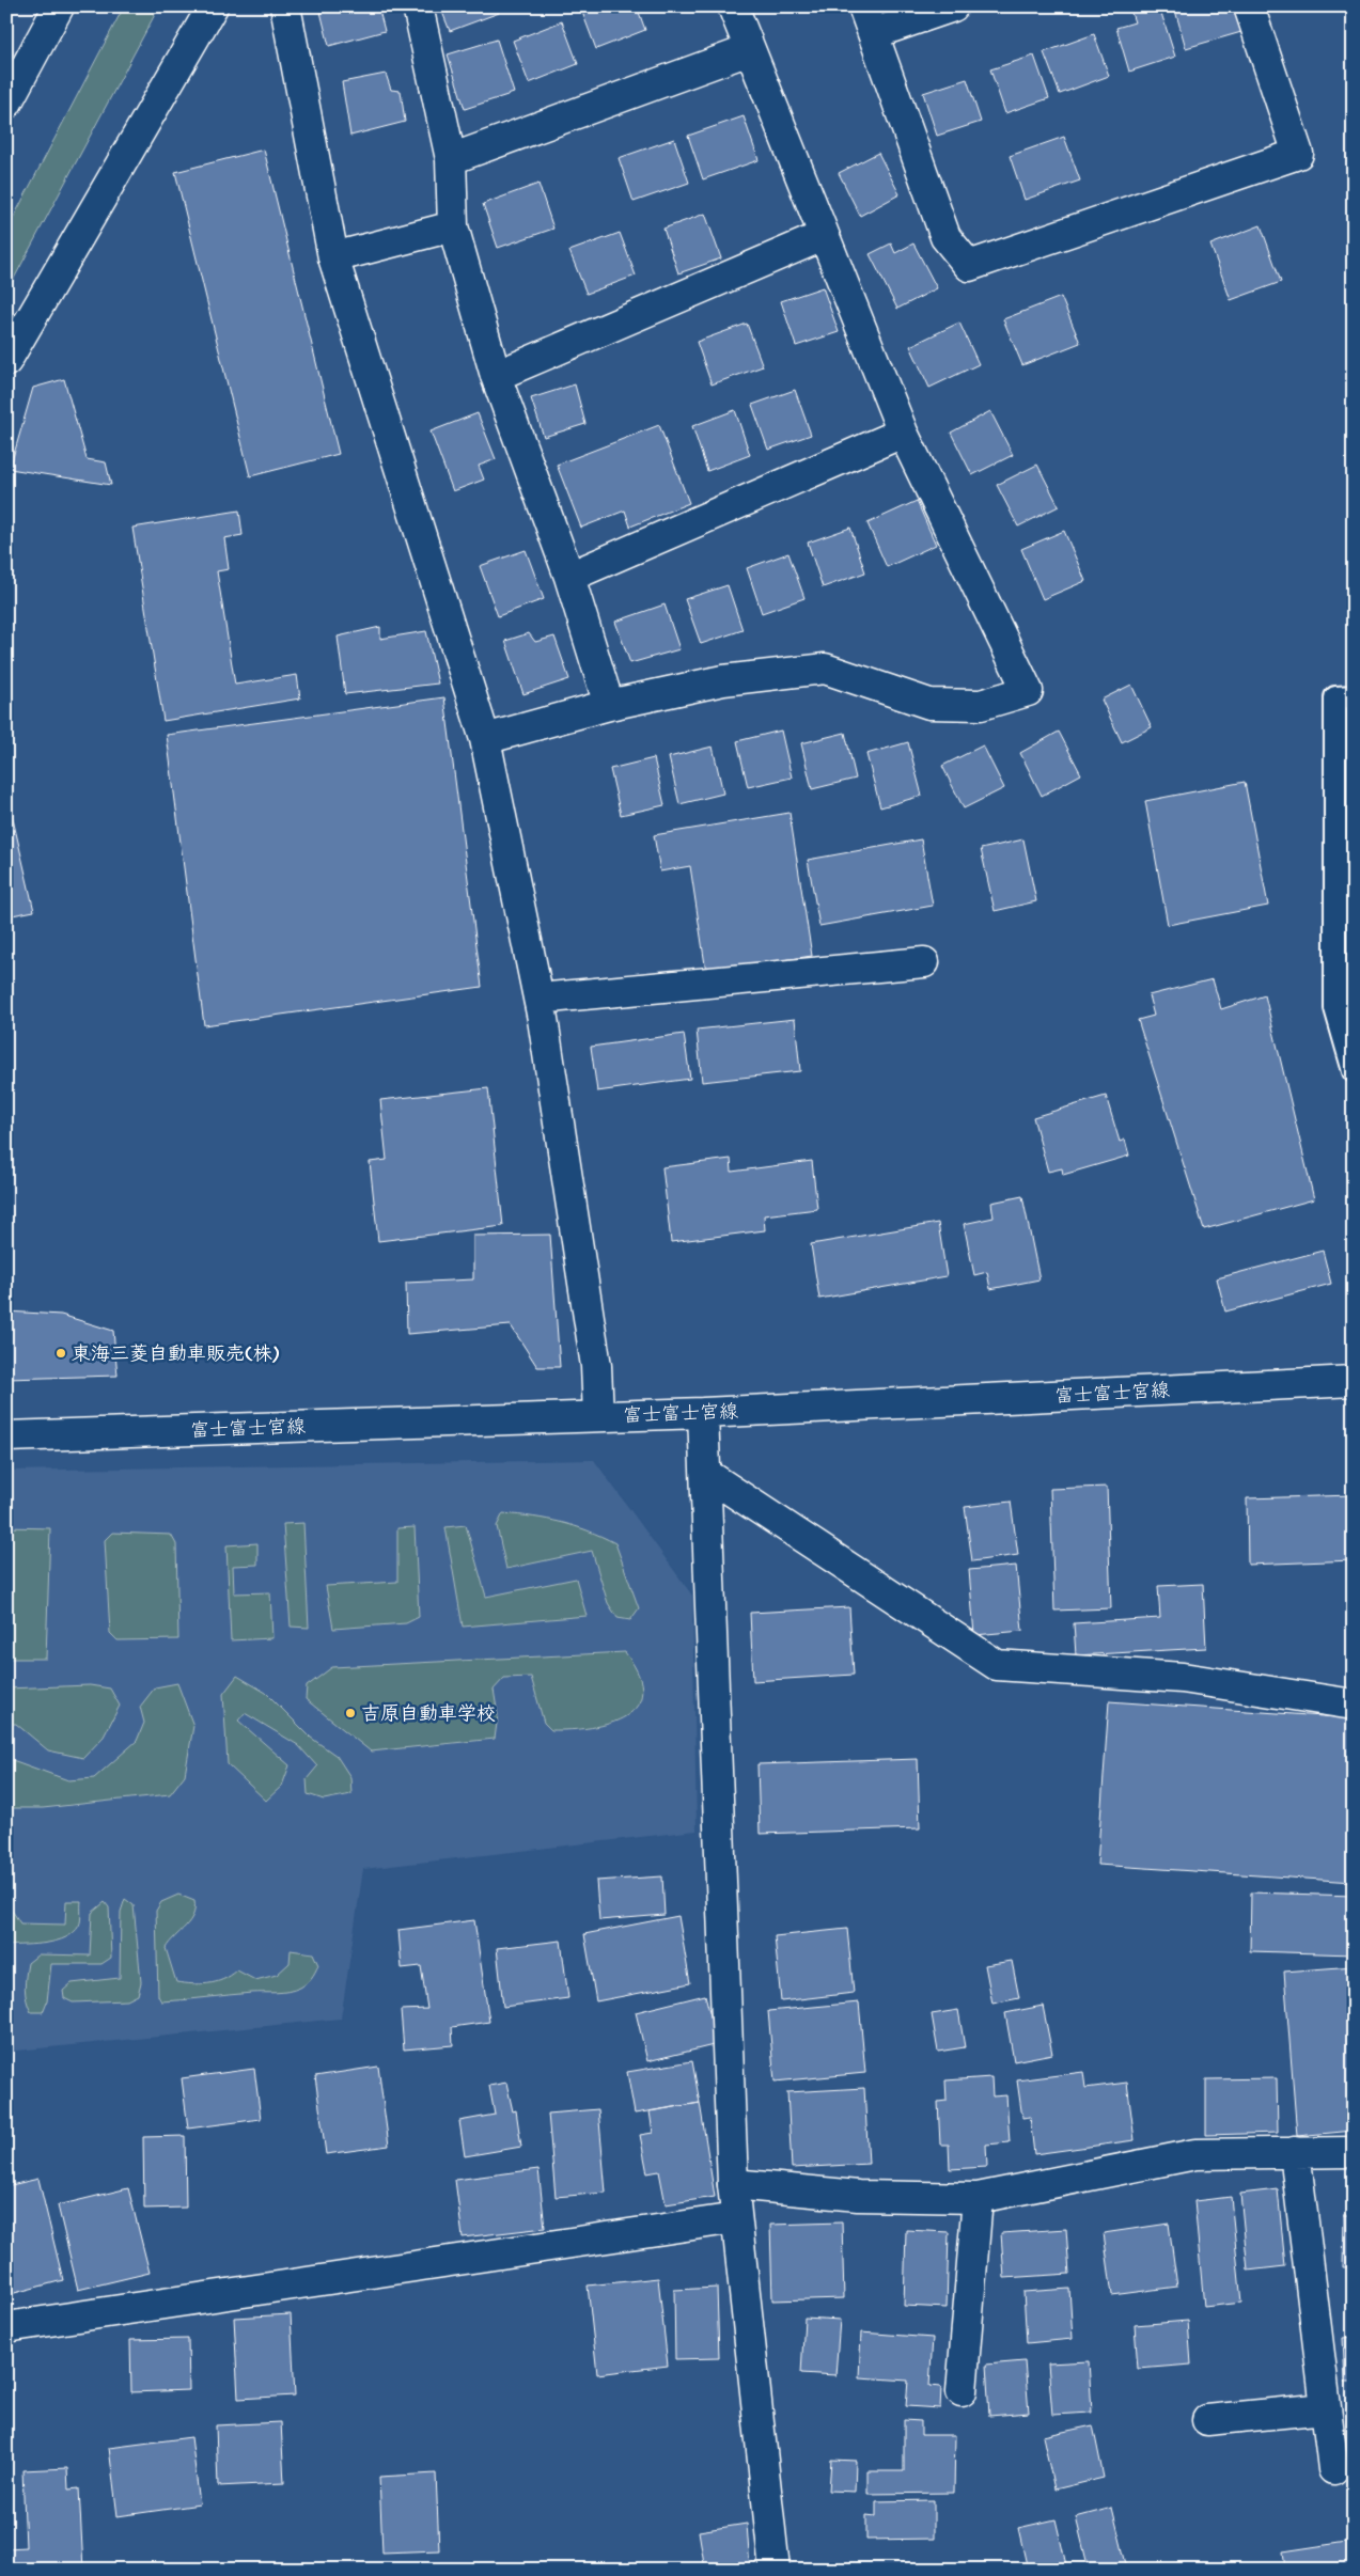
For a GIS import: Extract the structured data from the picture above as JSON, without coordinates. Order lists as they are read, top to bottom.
{
  "streets": {
    "main road": ["富士富士宮線"]
  },
  "places": ["東海三菱自動車販売(株)", "吉原自動車学校"]
}
